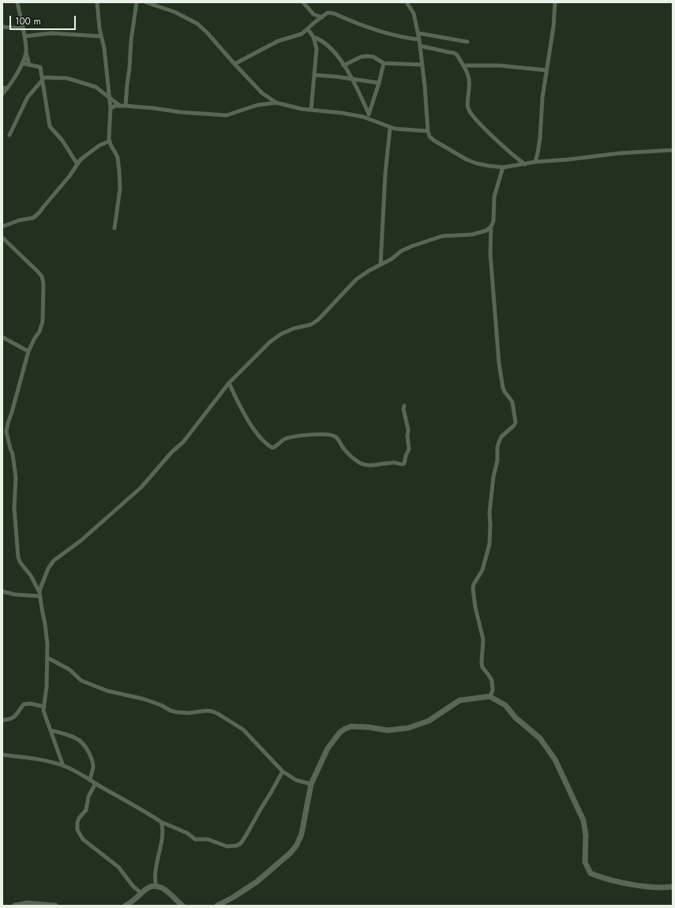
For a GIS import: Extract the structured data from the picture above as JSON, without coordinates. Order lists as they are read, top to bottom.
{
  "scale_bar": "100 m"
}
